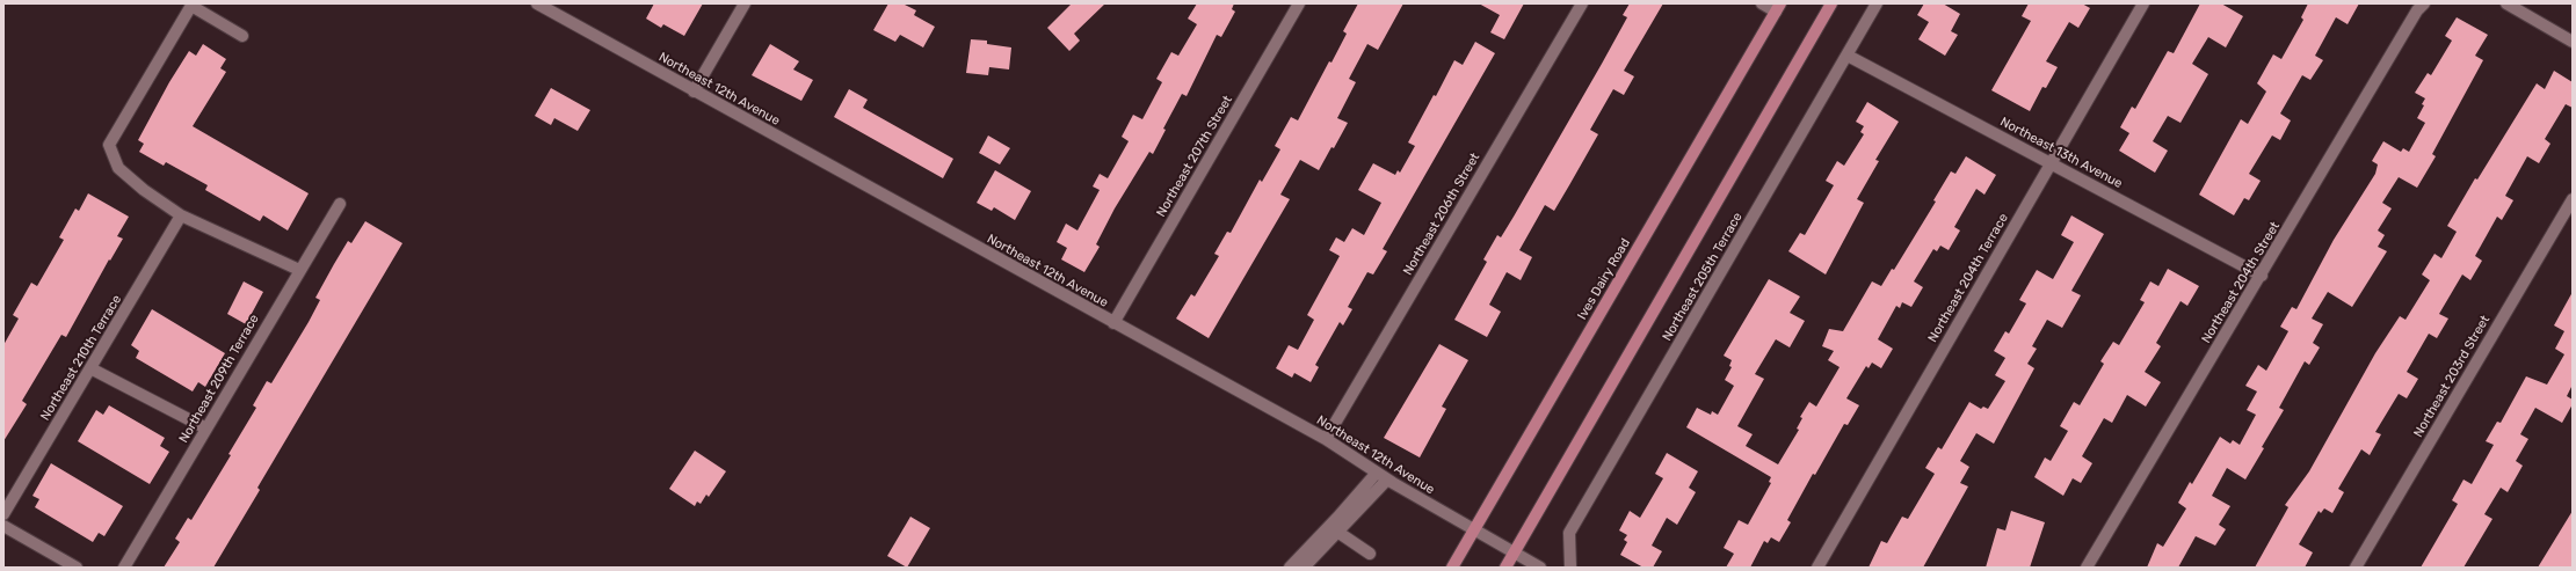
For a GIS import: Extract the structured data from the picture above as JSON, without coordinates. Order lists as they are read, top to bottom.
{
  "streets": {
    "main road": ["Ives Dairy Road"],
    "street": [
      "Northeast 12th Avenue",
      "Northeast 13th Avenue",
      "Northeast 207th Street",
      "Northeast 206th Street",
      "Northeast 205th Terrace",
      "Northeast 204th Terrace",
      "Northeast 204th Street",
      "Northeast 210th Terrace",
      "Northeast 203rd Street",
      "Northeast 209th Terrace"
    ]
  },
  "crossings": [
    ["Northeast 12th Avenue", "Northeast 207th Street"],
    ["Northeast 12th Avenue", "Northeast 206th Street"],
    ["Northeast 12th Avenue", "Ives Dairy Road"],
    ["Northeast 13th Avenue", "Northeast 205th Terrace"],
    ["Northeast 13th Avenue", "Northeast 204th Terrace"],
    ["Northeast 13th Avenue", "Northeast 204th Street"]
  ]
}
